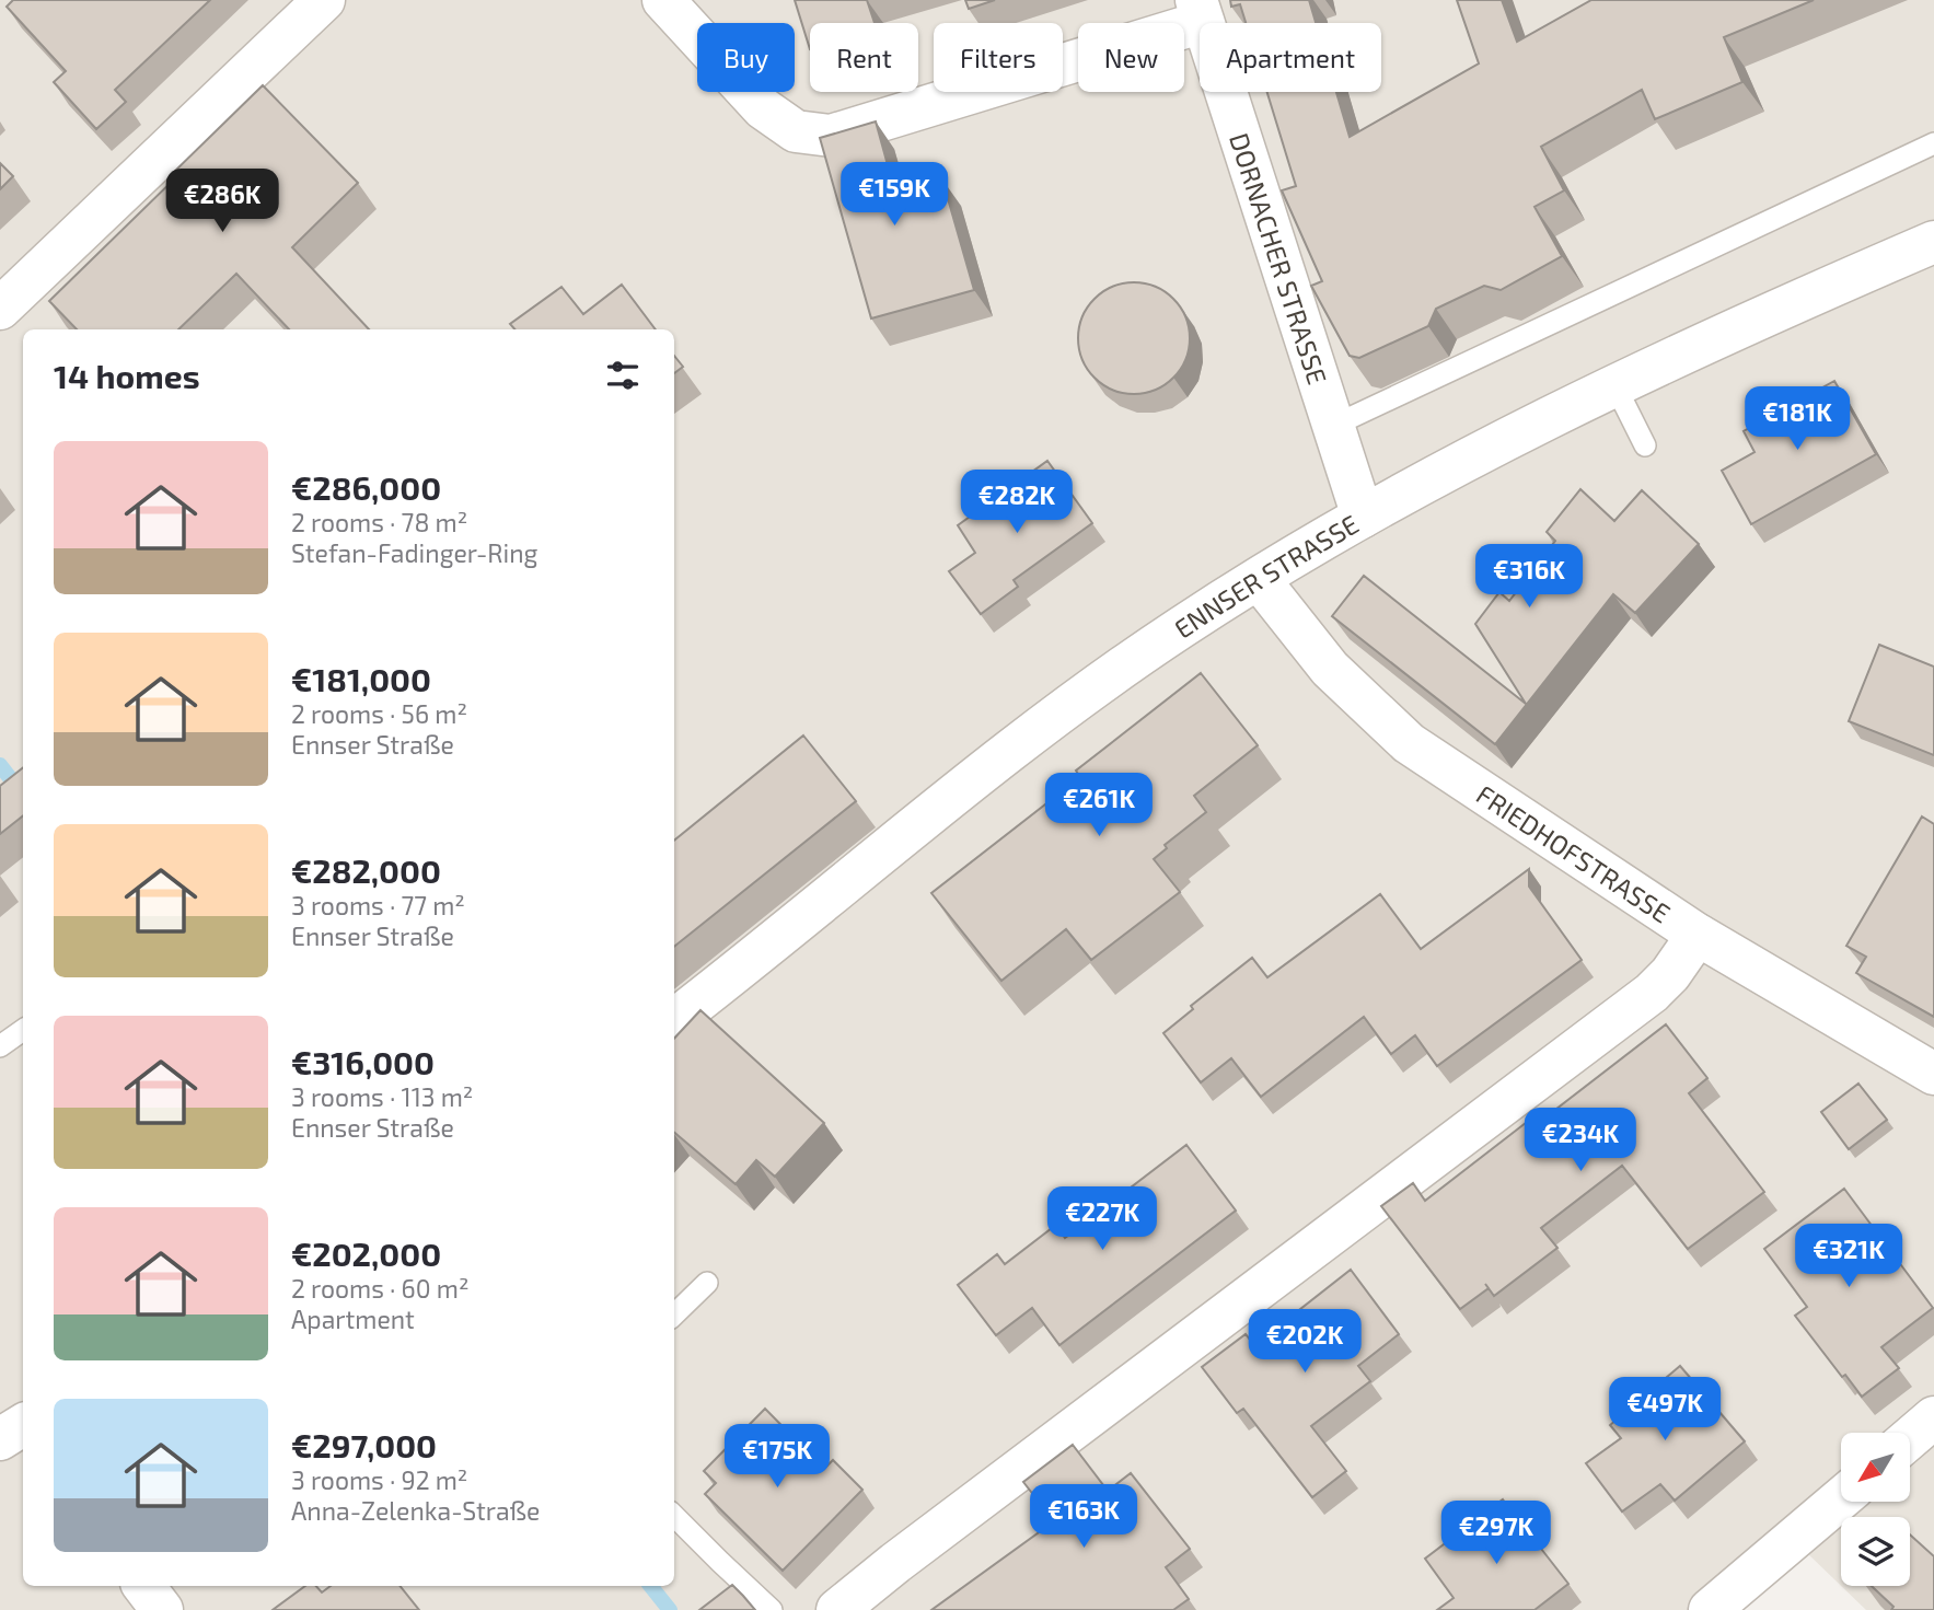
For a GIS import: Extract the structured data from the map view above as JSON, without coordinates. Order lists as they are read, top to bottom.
{
  "streets": {
    "street": ["DORNACHER STRASSE", "ENNSER STRASSE", "FRIEDHOFSTRASSE"]
  },
  "crossings": [
    ["DORNACHER STRASSE", "ENNSER STRASSE"],
    ["ENNSER STRASSE", "FRIEDHOFSTRASSE"]
  ],
  "north": "bottom left",
  "page": {
    "chip": [
      "Buy",
      "Rent",
      "Filters",
      "New",
      "Apartment"
    ],
    "price": [
      "€159K",
      "€286K",
      "€181K",
      "€282K",
      "€316K",
      "€261K",
      "€234K",
      "€227K",
      "€321K",
      "€202K",
      "€497K",
      "€175K",
      "€163K",
      "€297K"
    ],
    "heading": "14 homes",
    "list": [
      {
        "name": "€286,000",
        "note": "2 rooms · 78 m² · Stefan-Fadinger-Ring"
      },
      {
        "name": "€181,000",
        "note": "2 rooms · 56 m² · Ennser Straße"
      },
      {
        "name": "€282,000",
        "note": "3 rooms · 77 m² · Ennser Straße"
      },
      {
        "name": "€316,000",
        "note": "3 rooms · 113 m² · Ennser Straße"
      },
      {
        "name": "€202,000",
        "note": "2 rooms · 60 m² · Apartment"
      },
      {
        "name": "€297,000",
        "note": "3 rooms · 92 m² · Anna-Zelenka-Straße"
      }
    ]
  }
}
